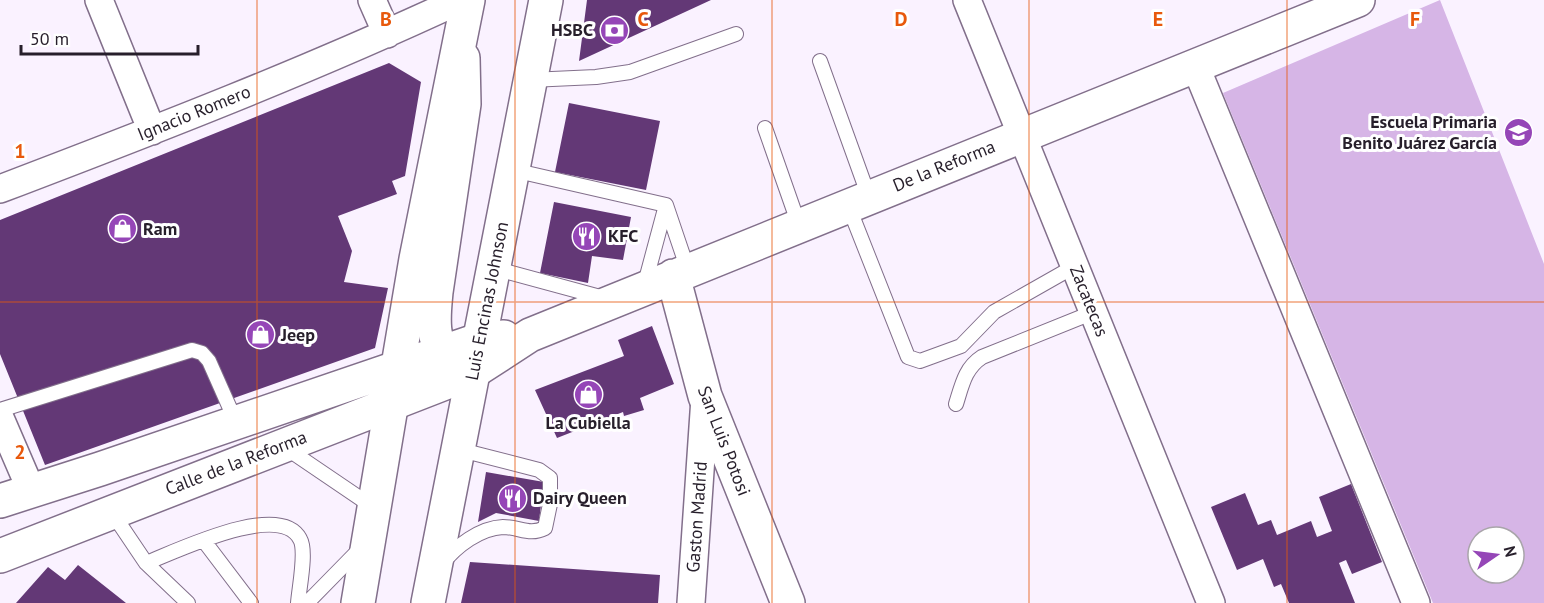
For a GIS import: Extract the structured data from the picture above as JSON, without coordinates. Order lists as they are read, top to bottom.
{
  "streets": {
    "main road": [
      "De la Reforma",
      "Luis Encinas Johnson",
      "San Luis Potosi",
      "Calle de la Reforma"
    ],
    "street": ["Ignacio Romero", "Zacatecas", "Gaston Madrid"]
  },
  "crossings": [
    ["De la Reforma", "Luis Encinas Johnson"],
    ["De la Reforma", "Zacatecas"],
    ["De la Reforma", "San Luis Potosi"],
    ["De la Reforma", "Calle de la Reforma"],
    ["Luis Encinas Johnson", "Calle de la Reforma"],
    ["San Luis Potosi", "Gaston Madrid"]
  ],
  "places": {
    "bank": ["HSBC"],
    "school or university": ["Escuela Primaria Benito Juárez García"],
    "shop": ["Ram", "Jeep", "La Cubiella"],
    "restaurant": ["KFC", "Dairy Queen"]
  },
  "scale_bar": "50 m",
  "north": "right",
  "grid": {
    "columns": [
      "B",
      "C",
      "D",
      "E",
      "F"
    ],
    "rows": ["1", "2"]
  }
}
